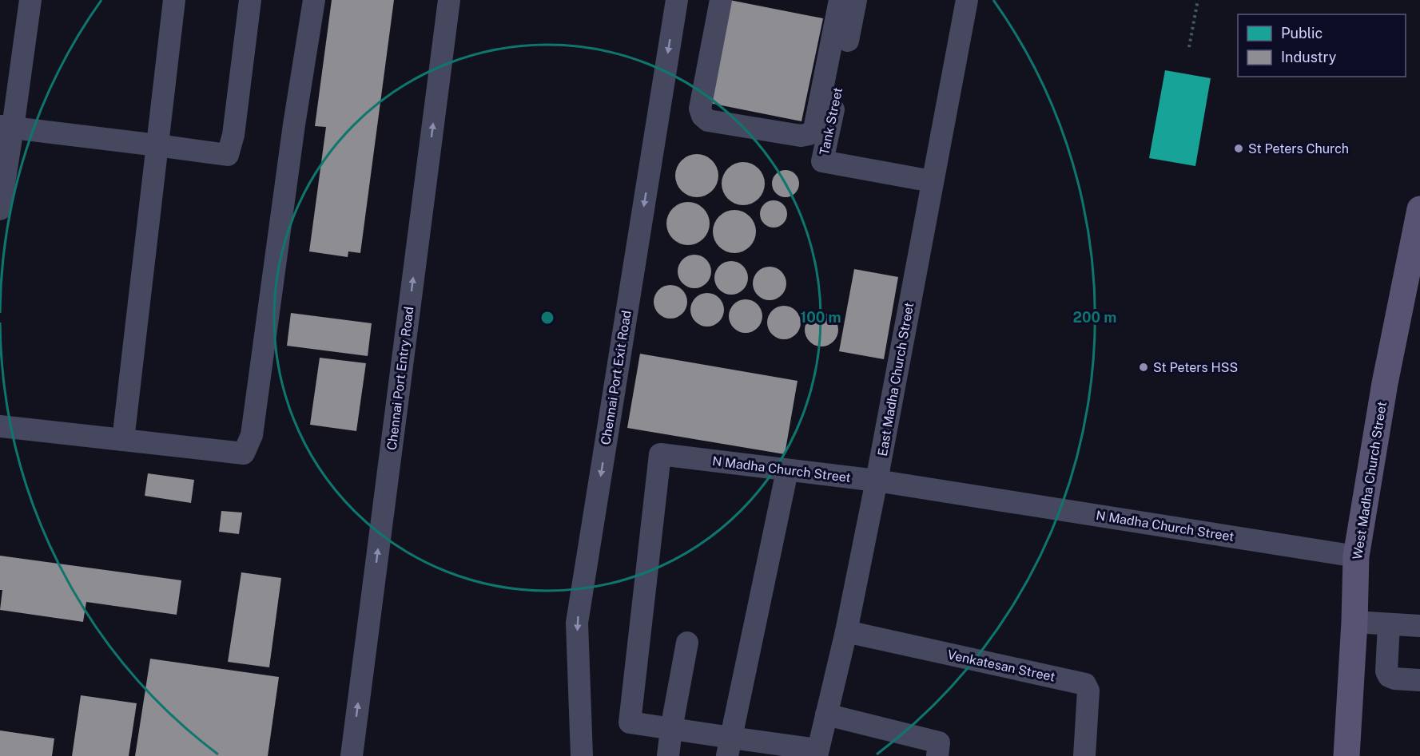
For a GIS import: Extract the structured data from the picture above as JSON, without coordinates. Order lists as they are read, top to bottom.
{
  "streets": {
    "main road": ["West Madha Church Street"],
    "street": [
      "Tank Street",
      "Chennai Port Exit Road",
      "Chennai Port Entry Road",
      "East Madha Church Street",
      "N Madha Church Street",
      "Venkatesan Street"
    ]
  },
  "crossings": [
    ["Tank Street", "East Madha Church Street"],
    ["East Madha Church Street", "N Madha Church Street"],
    ["East Madha Church Street", "Venkatesan Street"],
    ["N Madha Church Street", "West Madha Church Street"]
  ],
  "one_way": ["Chennai Port Entry Road"],
  "places": ["St Peters Church", "St Peters HSS"],
  "legend": ["Public", "Industry"],
  "rings": ["100 m", "200 m"]
}
